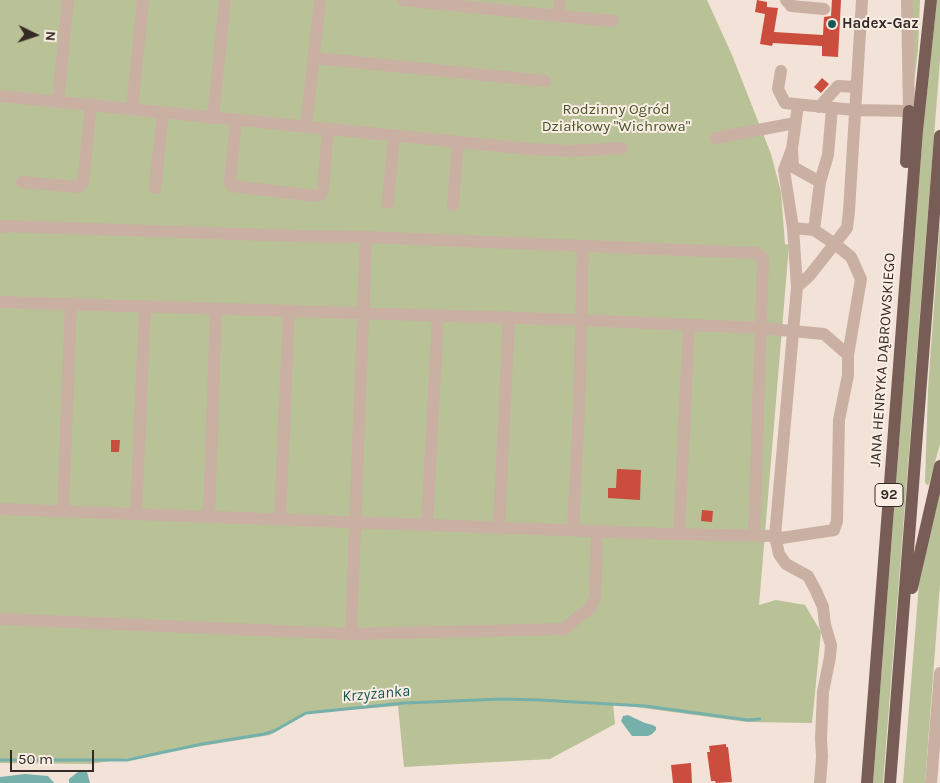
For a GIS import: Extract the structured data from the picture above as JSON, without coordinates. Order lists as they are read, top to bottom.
{
  "streets": {
    "main road": ["JANA HENRYKA DĄBROWSKIEGO", "92"]
  },
  "water": ["Krzyżanka"],
  "parks": ["Rodzinny Ogród Działkowy \"Wichrowa\""],
  "places": ["Hadex-Gaz"],
  "scale_bar": "50 m",
  "north": "right"
}
